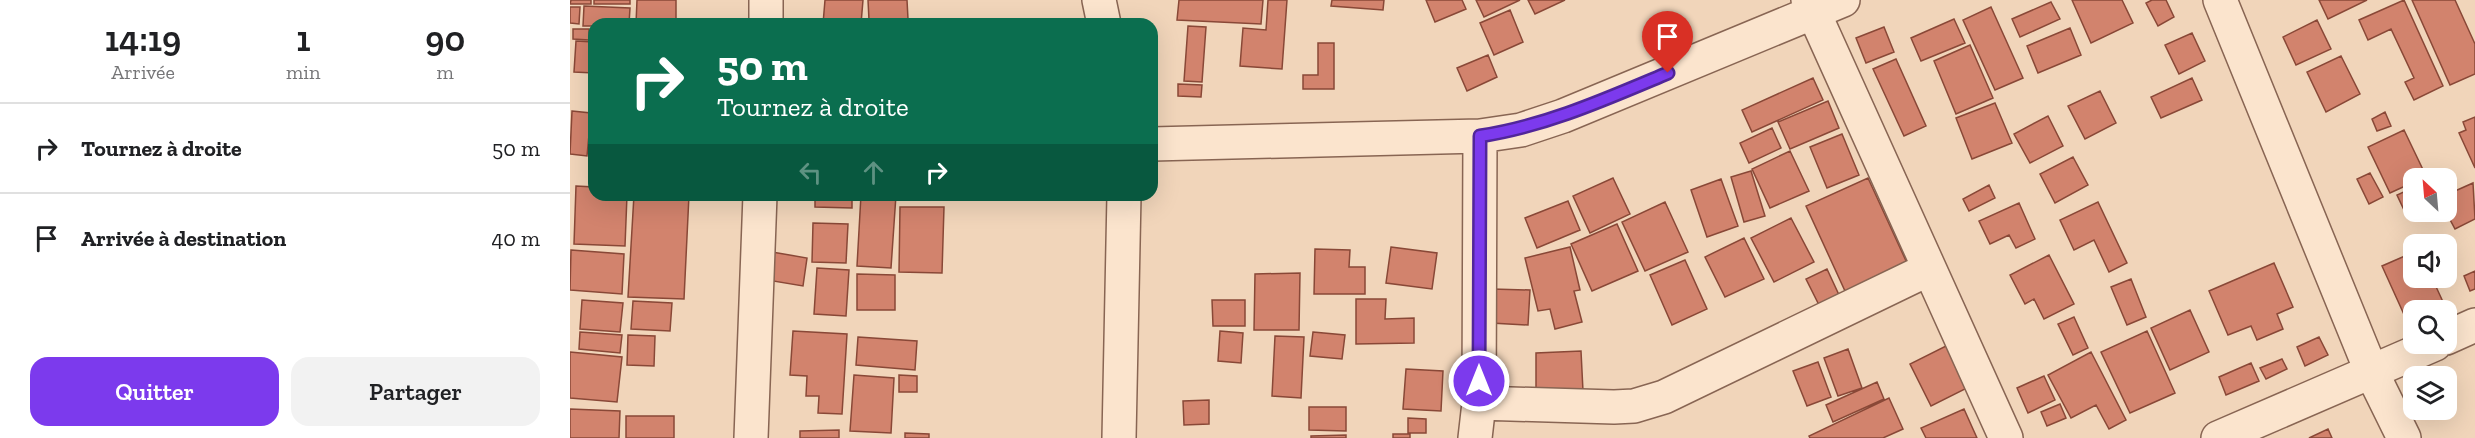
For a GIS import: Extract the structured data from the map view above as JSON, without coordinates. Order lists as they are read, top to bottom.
{
  "north": "top left",
  "page": {
    "eta": [
      "14:19",
      "Arrivée",
      "1",
      "min",
      "90",
      "m"
    ],
    "turn": ["50 m", "Tournez à droite"],
    "list": [
      {
        "name": "Tournez à droite",
        "value": "50 m"
      },
      {
        "name": "Arrivée à destination",
        "value": "40 m"
      }
    ],
    "buttons": ["Quitter", "Partager"]
  }
}
